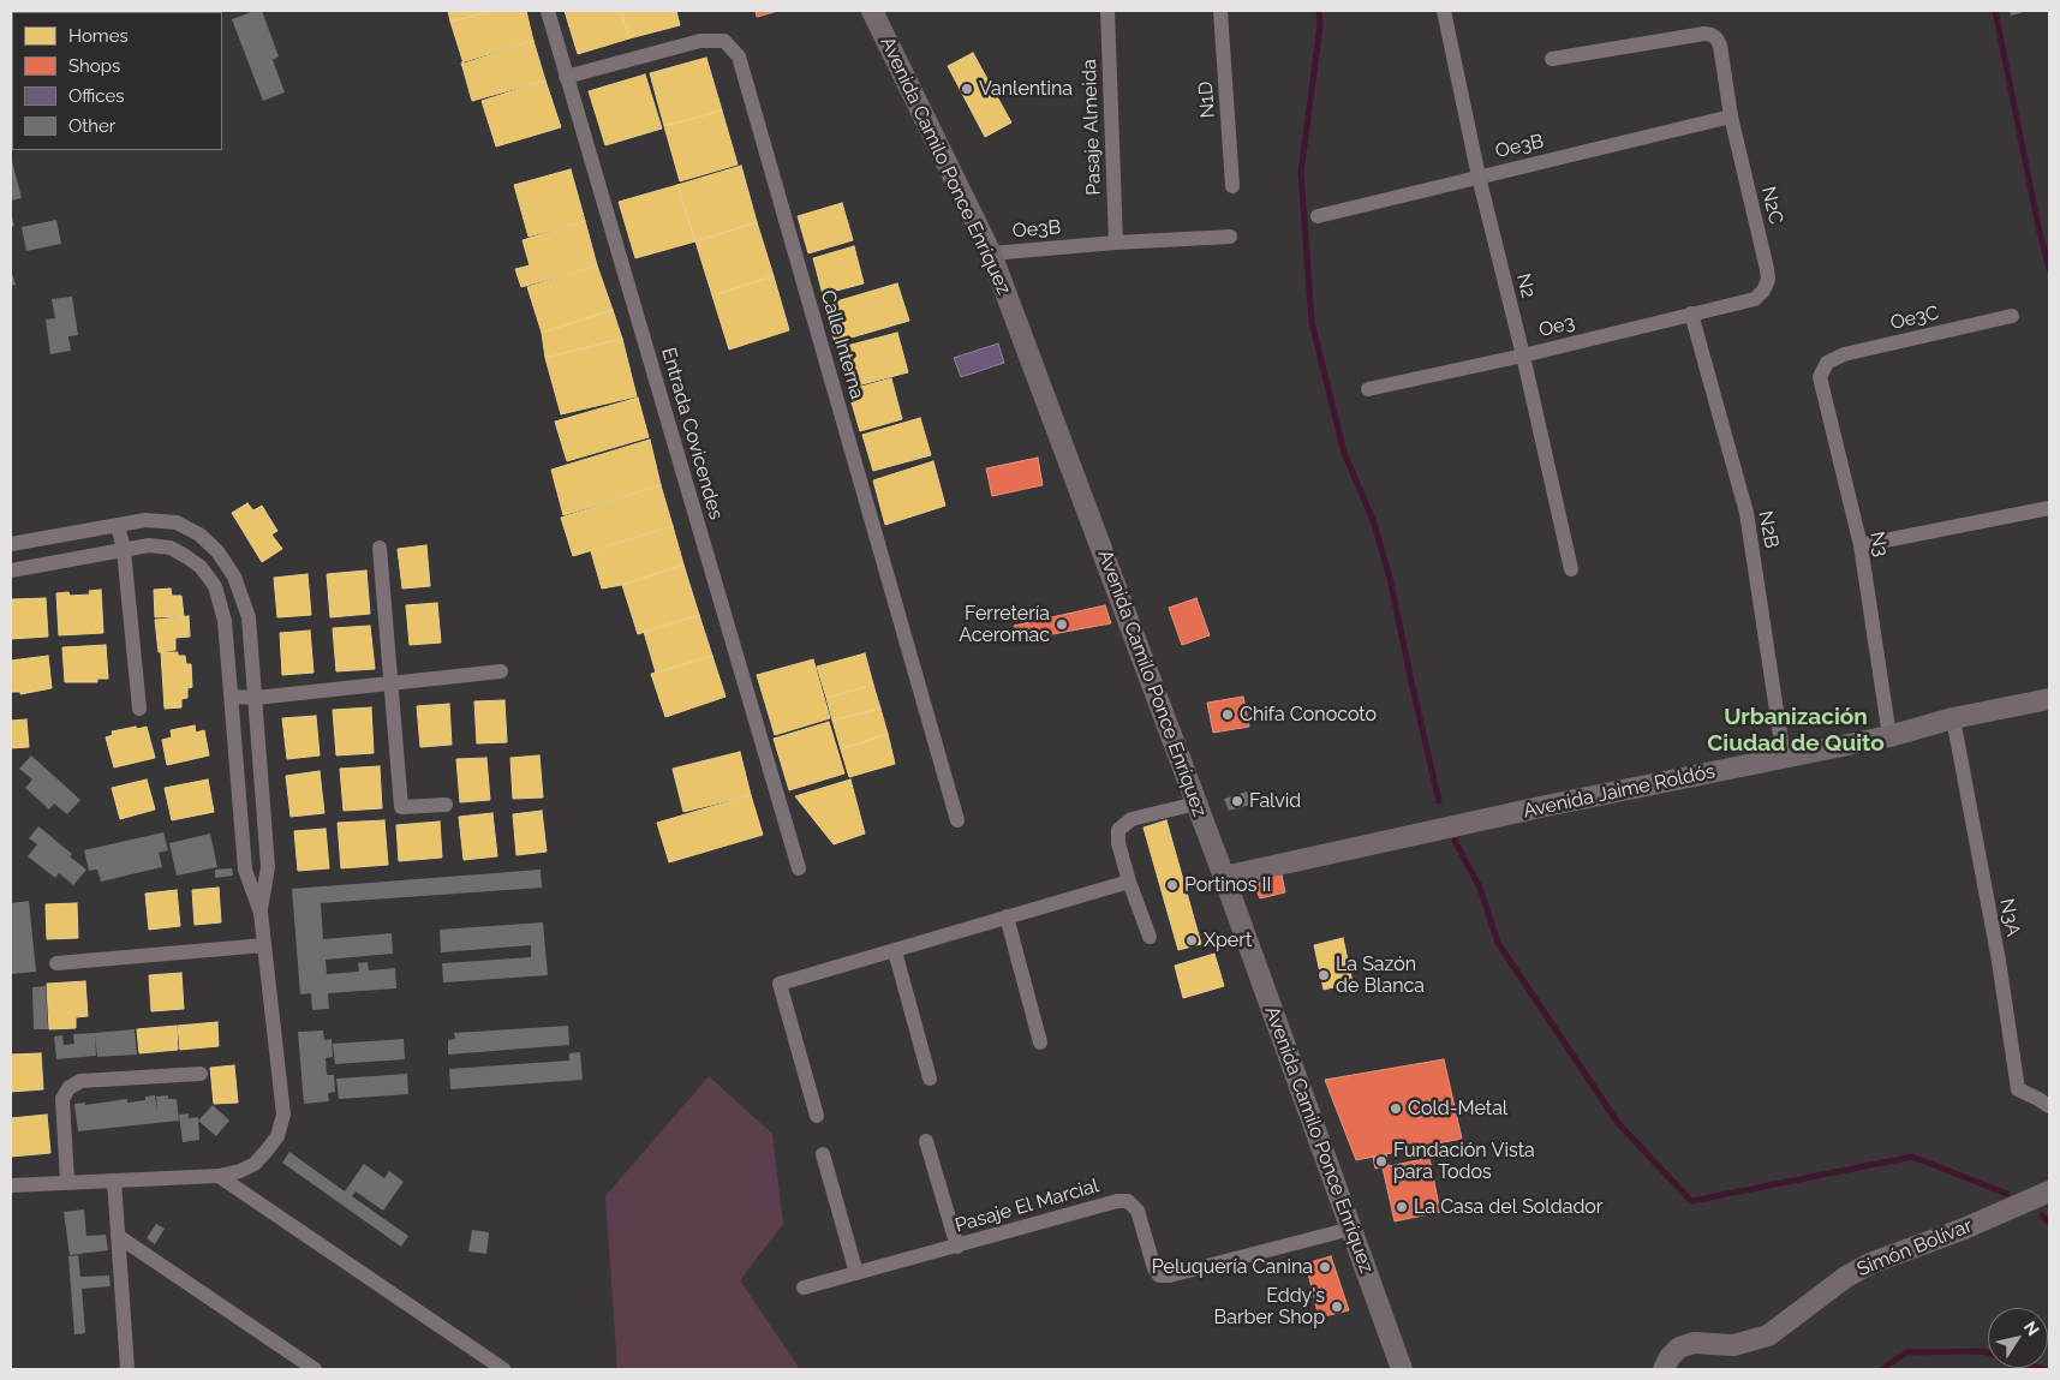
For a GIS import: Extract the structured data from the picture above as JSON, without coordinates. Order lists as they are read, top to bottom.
{
  "streets": {
    "main road": ["Avenida Camilo Ponce Enríquez", "Avenida Jaime Roldós", "Simón Bolívar"],
    "street": [
      "N1D",
      "Pasaje Almeida",
      "Oe3B",
      "N2C",
      "N2",
      "Oe3C",
      "Oe3",
      "Calle Interna",
      "Entrada Covicendes",
      "N2B",
      "N3",
      "N3A",
      "Pasaje El Marcial"
    ]
  },
  "crossings": [
    ["Pasaje Almeida", "Oe3B"],
    ["Oe3B", "Avenida Camilo Ponce Enríquez"],
    ["Oe3B", "N2C"],
    ["Oe3B", "N2"],
    ["Avenida Camilo Ponce Enríquez", "Avenida Jaime Roldós"],
    ["Avenida Camilo Ponce Enríquez", "Pasaje El Marcial"],
    ["N2C", "Oe3"],
    ["N2", "Oe3"],
    ["Oe3C", "N3"],
    ["Oe3", "N2B"],
    ["Calle Interna", "Entrada Covicendes"],
    ["N2B", "Avenida Jaime Roldós"],
    ["N3", "Avenida Jaime Roldós"],
    ["Avenida Jaime Roldós", "N3A"]
  ],
  "districts": ["Urbanización Ciudad de Quito"],
  "places": [
    "Vanlentina",
    "Ferretería Aceromac",
    "Chifa Conocoto",
    "Falvid",
    "Portinos II",
    "Xpert",
    "La Sazón de Blanca",
    "Cold-Metal",
    "Fundación Vista para Todos",
    "La Casa del Soldador",
    "Peluquería Canina",
    "Eddy's Barber Shop"
  ],
  "legend": [
    "Homes",
    "Shops",
    "Offices",
    "Other"
  ],
  "north": "top right"
}
